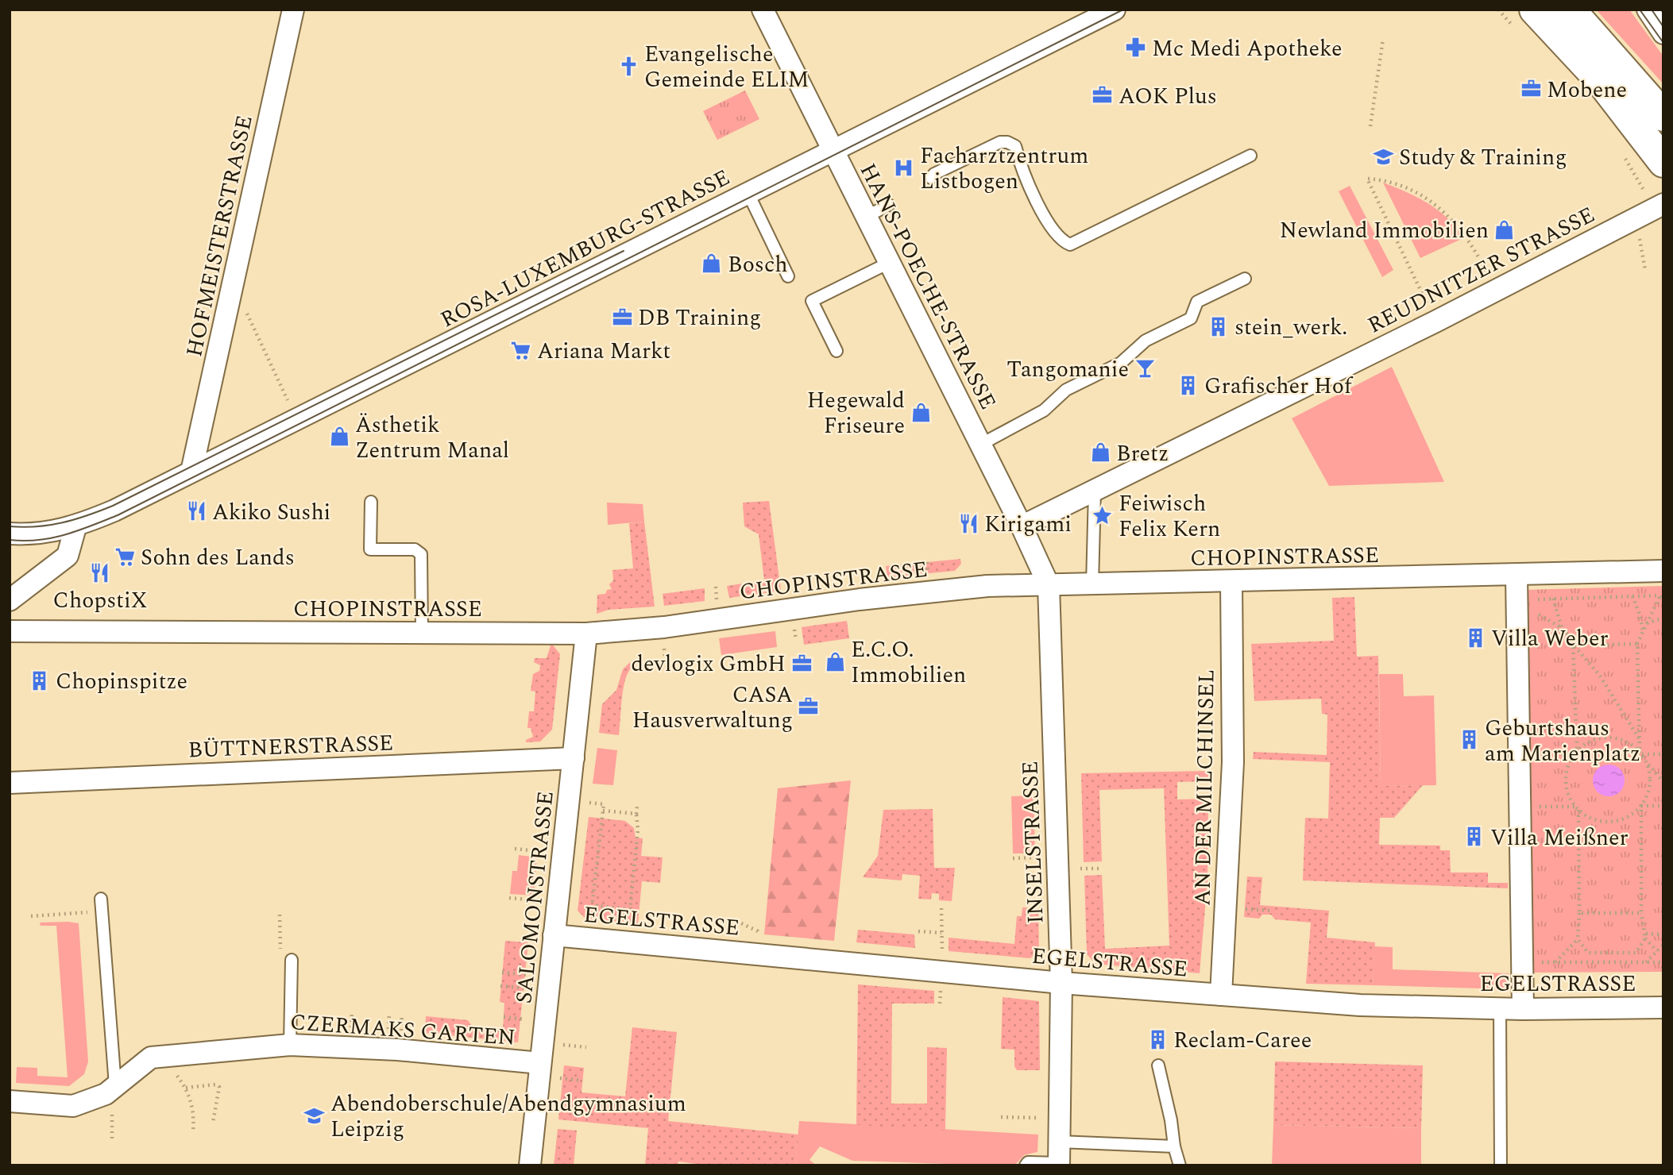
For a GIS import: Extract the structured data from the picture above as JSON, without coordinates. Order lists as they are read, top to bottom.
{
  "streets": {
    "street": [
      "HOFMEISTERSTRASSE",
      "ROSA-LUXEMBURG-STRASSE",
      "REUDNITZER STRASSE",
      "HANS-POECHE-STRASSE",
      "CHOPINSTRASSE",
      "BÜTTNERSTRASSE",
      "AN DER MILCHINSEL",
      "INSELSTRASSE",
      "SALOMONSTRASSE",
      "EGELSTRASSE",
      "CZERMAKS GARTEN"
    ]
  },
  "crossings": [
    ["HOFMEISTERSTRASSE", "ROSA-LUXEMBURG-STRASSE"],
    ["ROSA-LUXEMBURG-STRASSE", "HANS-POECHE-STRASSE"],
    ["REUDNITZER STRASSE", "HANS-POECHE-STRASSE"],
    ["HANS-POECHE-STRASSE", "CHOPINSTRASSE"],
    ["HANS-POECHE-STRASSE", "INSELSTRASSE"],
    ["CHOPINSTRASSE", "AN DER MILCHINSEL"],
    ["CHOPINSTRASSE", "INSELSTRASSE"],
    ["CHOPINSTRASSE", "SALOMONSTRASSE"],
    ["BÜTTNERSTRASSE", "SALOMONSTRASSE"],
    ["AN DER MILCHINSEL", "EGELSTRASSE"],
    ["INSELSTRASSE", "EGELSTRASSE"],
    ["SALOMONSTRASSE", "EGELSTRASSE"],
    ["SALOMONSTRASSE", "CZERMAKS GARTEN"]
  ],
  "places": {
    "pharmacy": ["Mc Medi Apotheke"],
    "church": ["Evangelische Gemeinde ELIM"],
    "office": [
      "Mobene",
      "AOK Plus",
      "DB Training",
      "devlogix GmbH",
      "CASA Hausverwaltung"
    ],
    "school or university": ["Study & Training", "Abendoberschule/Abendgymnasium Leipzig"],
    "hospital": ["Facharztzentrum Listbogen"],
    "shop": [
      "Newland Immobilien",
      "Bosch",
      "Hegewald Friseure",
      "Ästhetik Zentrum Manal",
      "Bretz",
      "E.C.O. Immobilien"
    ],
    "building": [
      "stein_werk.",
      "Grafischer Hof",
      "Villa Weber",
      "Chopinspitze",
      "Geburtshaus am Marienplatz",
      "Villa Meißner",
      "Reclam-Caree"
    ],
    "supermarket": ["Ariana Markt", "Sohn des Lands"],
    "bar": ["Tangomanie"],
    "restaurant": ["Akiko Sushi", "Kirigami", "ChopstiX"],
    "place": ["Feiwisch Felix Kern"]
  }
}
